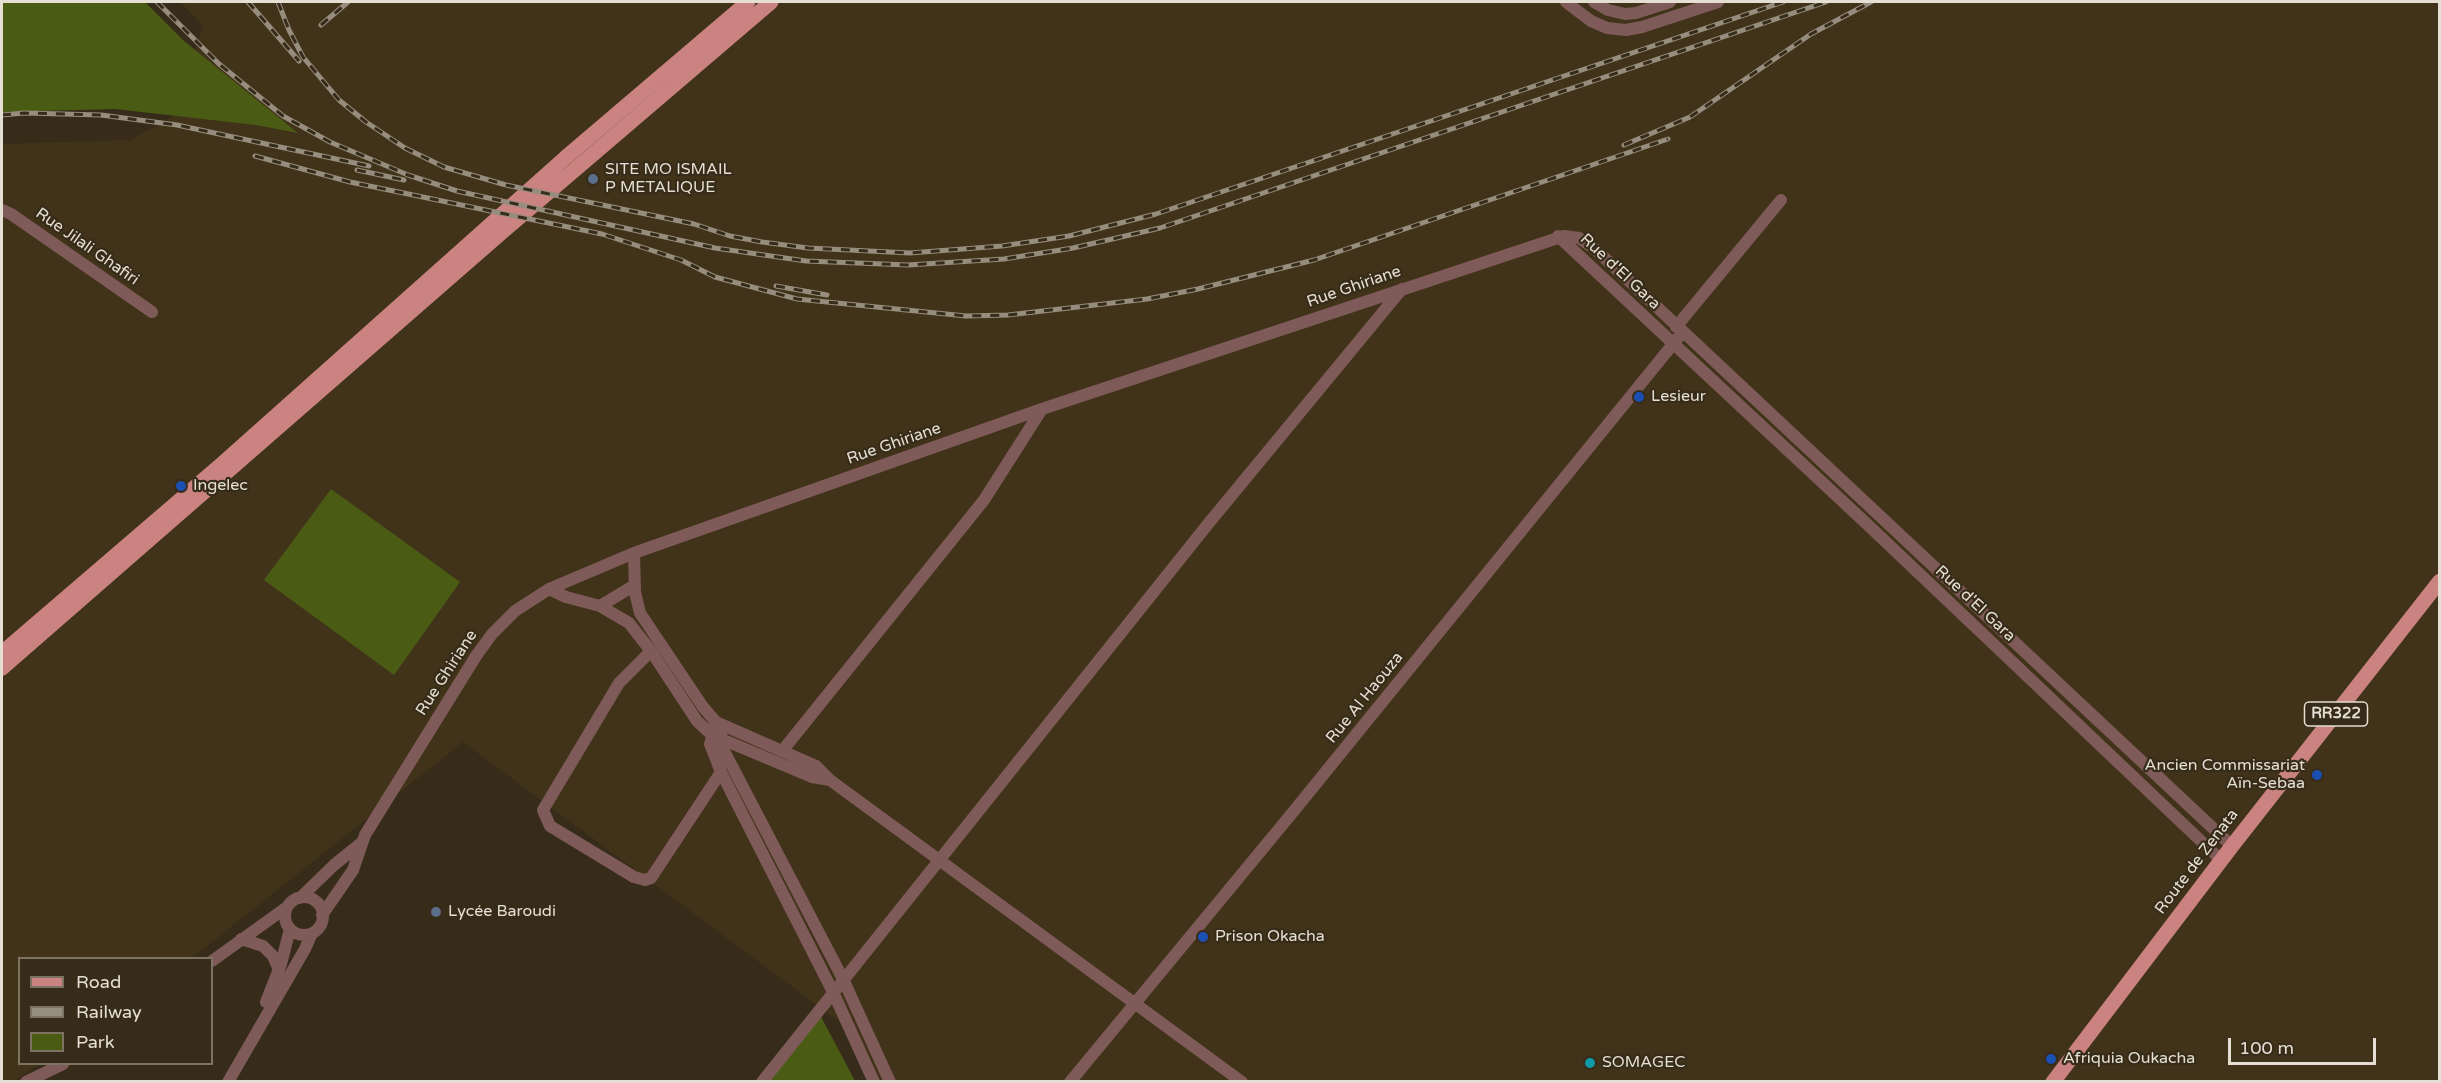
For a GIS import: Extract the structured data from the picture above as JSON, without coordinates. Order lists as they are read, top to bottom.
{
  "streets": {
    "main road": ["RR322", "Route de Zenata"],
    "street": [
      "Rue Jilali Ghafiri",
      "Rue d'El Gara",
      "Rue Ghiriane",
      "Rue Al Haouza"
    ]
  },
  "crossings": [
    ["Rue d'El Gara", "Rue Ghiriane"],
    ["Rue d'El Gara", "Rue Al Haouza"],
    ["Rue d'El Gara", "Route de Zenata"]
  ],
  "places": [
    "SITE MO ISMAIL P METALIQUE",
    "Lesieur",
    "Ingelec",
    "Ancien Commissariat Aïn-Sebaa",
    "Lycée Baroudi",
    "Prison Okacha",
    "Afriquia Oukacha",
    "SOMAGEC"
  ],
  "legend": ["Road", "Railway", "Park"],
  "scale_bar": "100 m"
}
